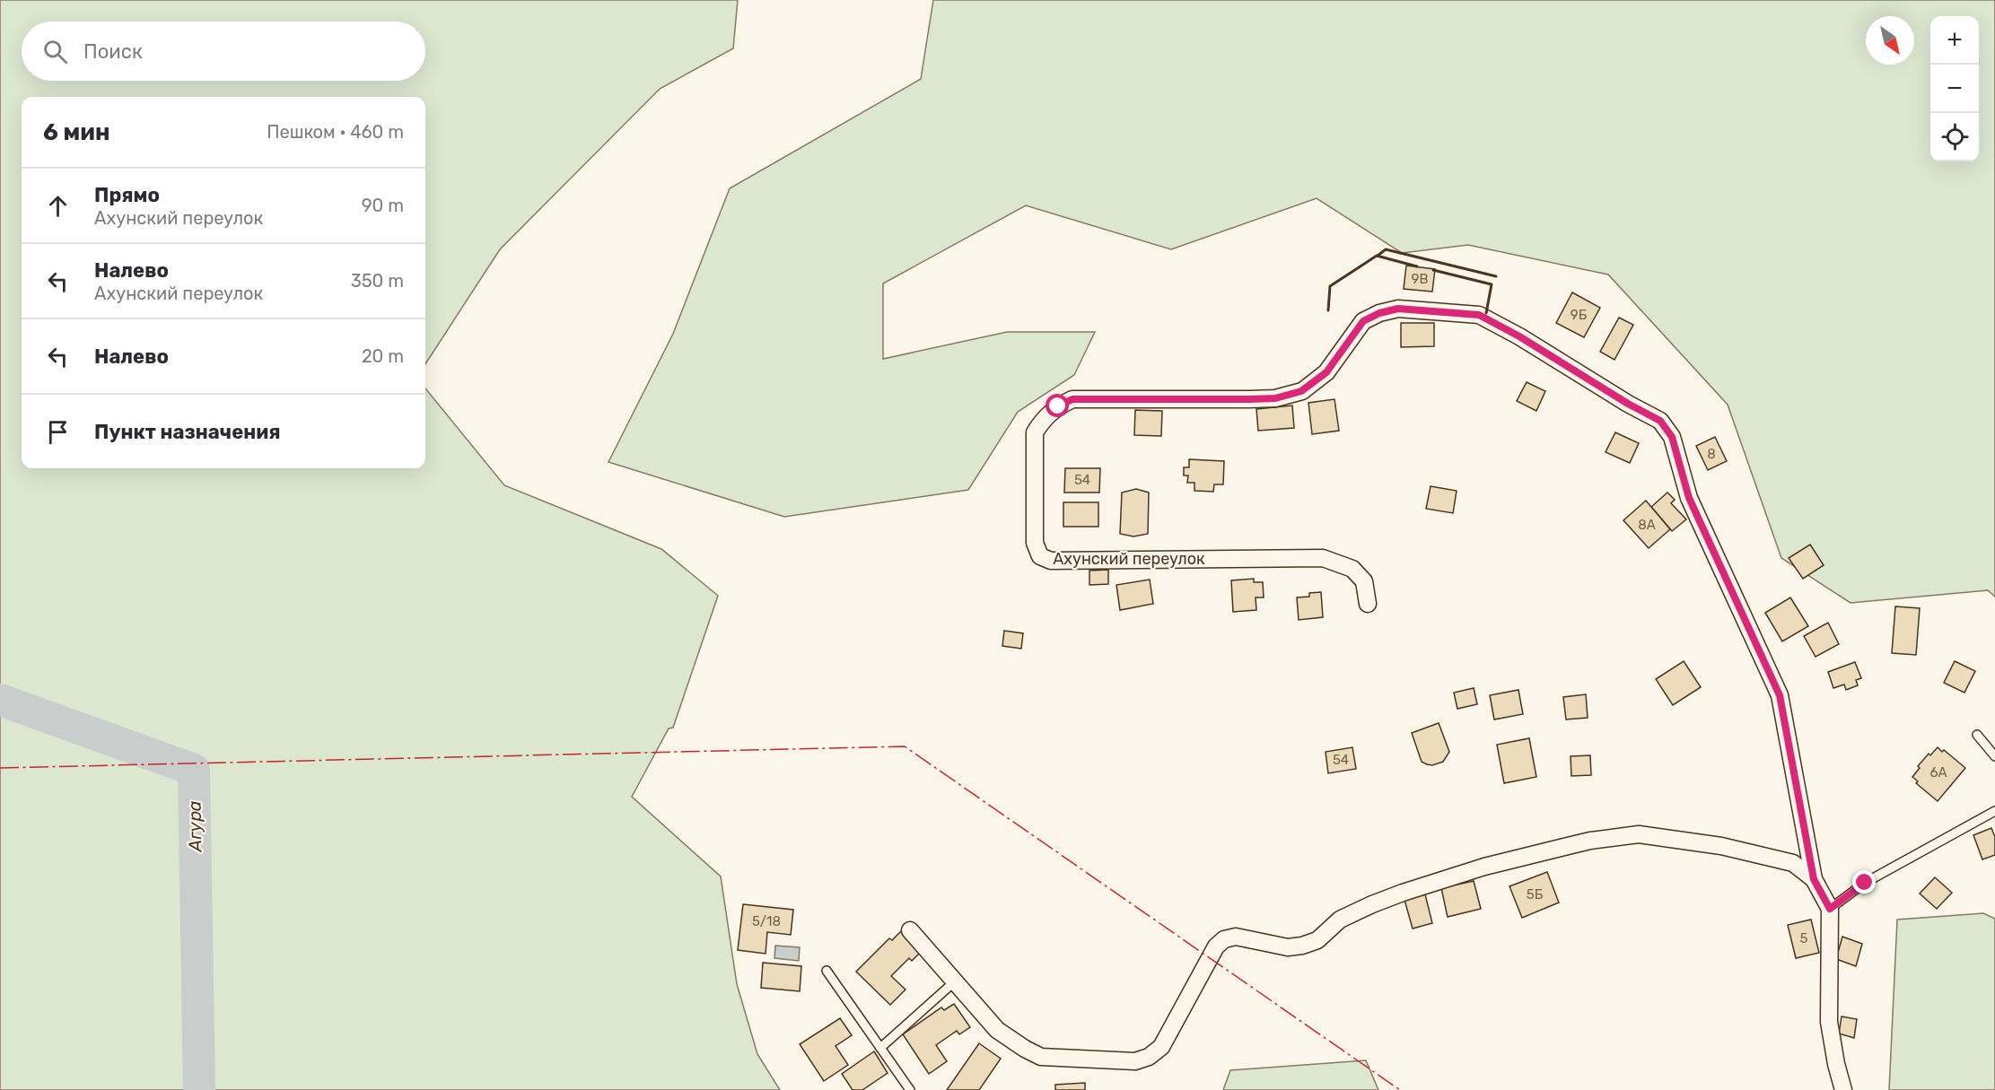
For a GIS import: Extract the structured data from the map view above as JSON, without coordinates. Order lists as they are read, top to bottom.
{
  "streets": {
    "street": ["Ахунский переулок"]
  },
  "water": ["Агура"],
  "house_numbers": [
    "9В",
    "9Б",
    "8",
    "54",
    "8А",
    "54",
    "6А",
    "5Б",
    "5/18",
    "5"
  ],
  "north": "bottom right",
  "page": {
    "map_buttons": ["+", "−"],
    "search": "Поиск",
    "heading": ["6 мин", "Пешком · 460 m"],
    "list": [
      ["Прямо", "Ахунский переулок", "90 m"],
      ["Налево", "Ахунский переулок", "350 m"],
      ["Налево", "20 m"],
      "Пункт назначения"
    ]
  }
}
